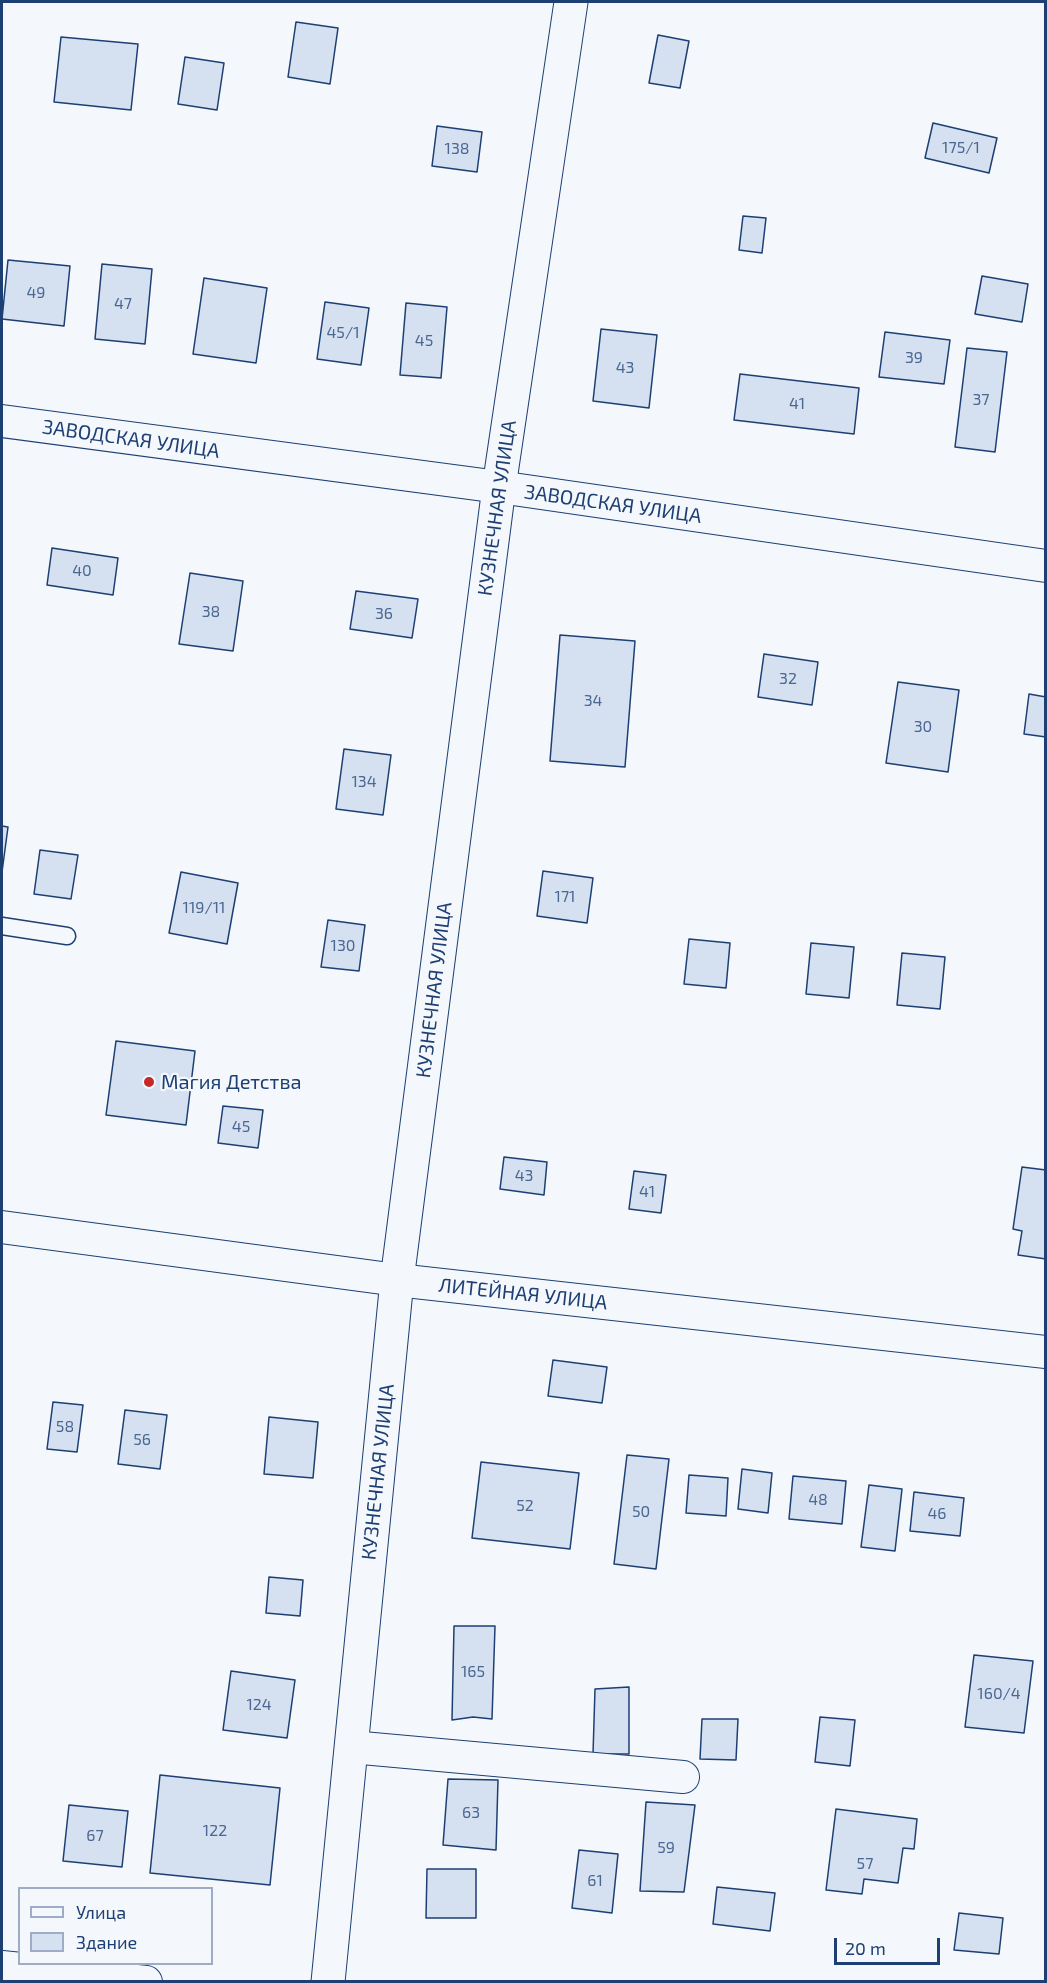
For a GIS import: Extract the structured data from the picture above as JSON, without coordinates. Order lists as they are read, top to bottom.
{
  "streets": {
    "street": ["ЗАВОДСКАЯ УЛИЦА", "КУЗНЕЧНАЯ УЛИЦА", "ЛИТЕЙНАЯ УЛИЦА"]
  },
  "crossings": [
    ["ЗАВОДСКАЯ УЛИЦА", "КУЗНЕЧНАЯ УЛИЦА"],
    ["КУЗНЕЧНАЯ УЛИЦА", "ЛИТЕЙНАЯ УЛИЦА"]
  ],
  "places": ["Магия Детства"],
  "house_numbers": [
    "175/1",
    "138",
    "49",
    "47",
    "45/1",
    "45",
    "39",
    "43",
    "37",
    "41",
    "40",
    "38",
    "36",
    "32",
    "34",
    "30",
    "134",
    "171",
    "119/11",
    "130",
    "45",
    "43",
    "41",
    "58",
    "56",
    "48",
    "52",
    "50",
    "46",
    "165",
    "160/4",
    "124",
    "63",
    "122",
    "67",
    "59",
    "57",
    "61"
  ],
  "legend": ["Улица", "Здание"],
  "scale_bar": "20 m"
}
